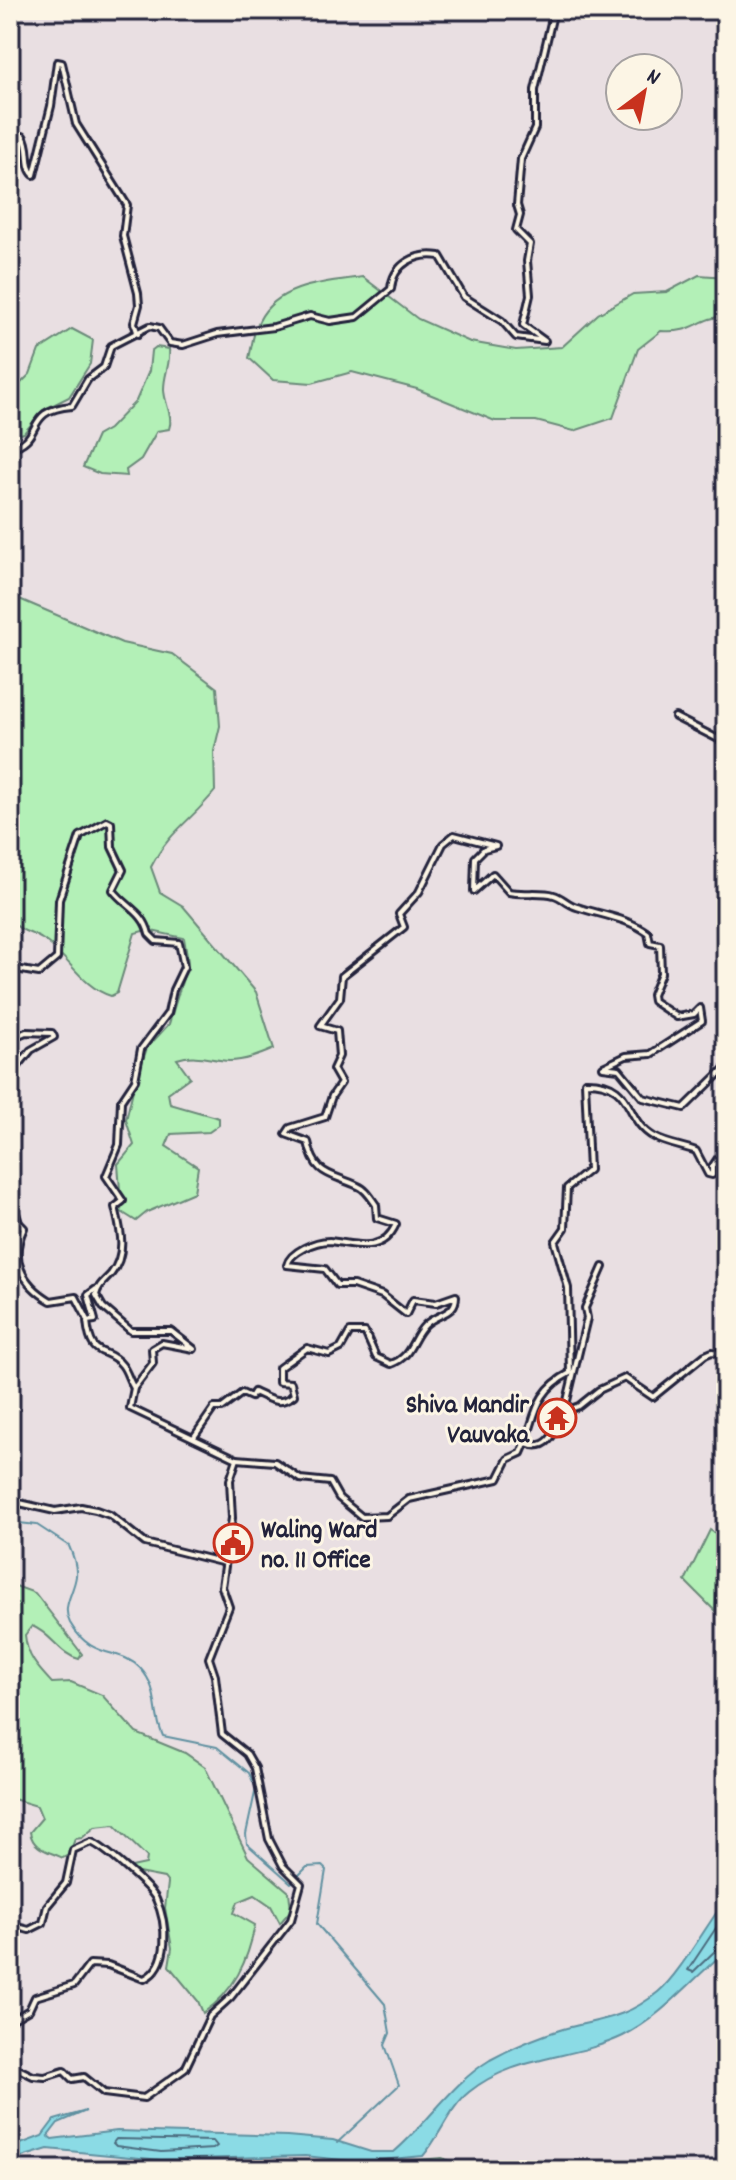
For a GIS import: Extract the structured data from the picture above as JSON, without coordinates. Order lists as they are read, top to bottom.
{
  "places": {
    "temple": ["Shiva Mandir Vauvaka"],
    "public building": ["Waling Ward no. 11 Office"]
  },
  "north": "top right"
}
